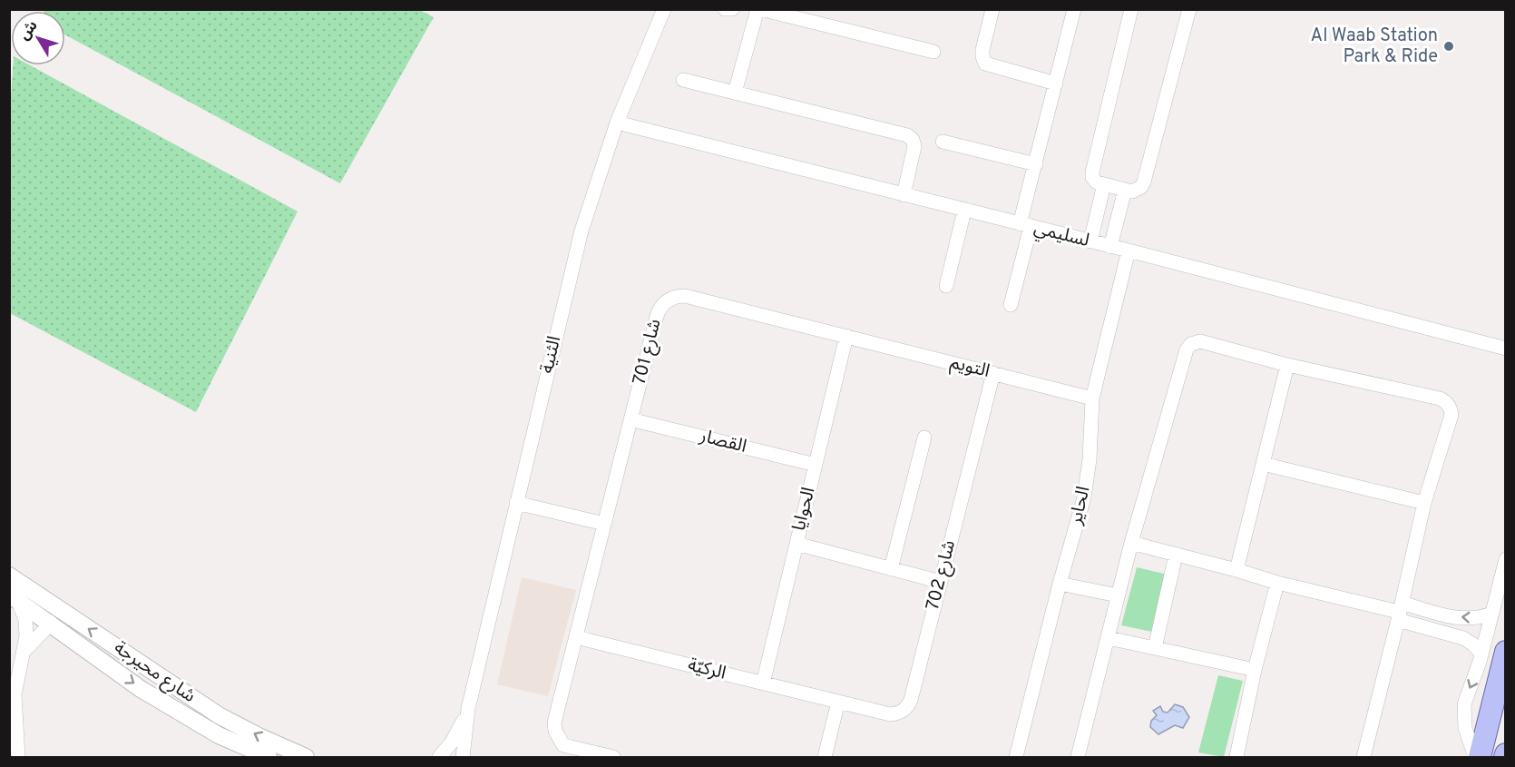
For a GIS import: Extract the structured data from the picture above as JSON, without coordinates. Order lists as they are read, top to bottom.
{
  "streets": {
    "street": [
      "لسليمي",
      "شارع 701",
      "الثنية",
      "التويم",
      "القصار",
      "الحاير",
      "الحوايا",
      "شارع 702",
      "الركيّة",
      "شارع محيرجة"
    ]
  },
  "crossings": [
    ["لسليمي", "الثنية"],
    ["لسليمي", "الحاير"],
    ["شارع 701", "التويم"],
    ["شارع 701", "القصار"],
    ["شارع 701", "الحوايا"],
    ["شارع 701", "الركيّة"],
    ["التويم", "الحاير"],
    ["التويم", "الحوايا"],
    ["التويم", "شارع 702"],
    ["القصار", "الحوايا"],
    ["الحوايا", "الركيّة"],
    ["شارع 702", "الركيّة"]
  ],
  "places": ["Al Waab Station Park & Ride"],
  "north": "top left"
}
